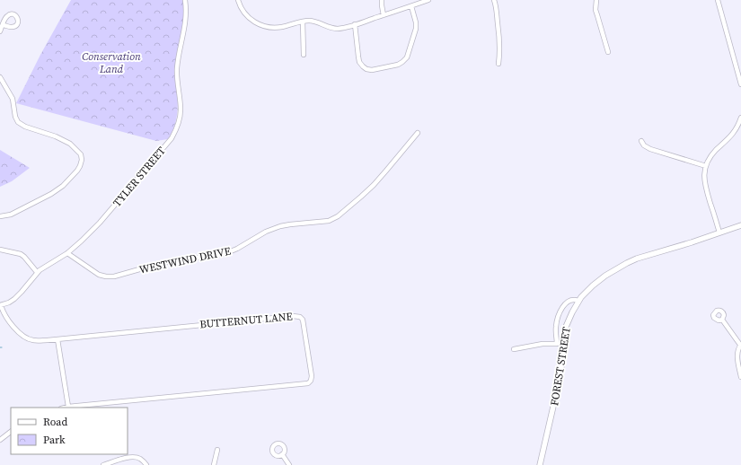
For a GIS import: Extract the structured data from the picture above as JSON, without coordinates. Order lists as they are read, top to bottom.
{
  "streets": {
    "street": [
      "TYLER STREET",
      "WESTWIND DRIVE",
      "BUTTERNUT LANE",
      "FOREST STREET"
    ]
  },
  "crossings": [
    ["TYLER STREET", "WESTWIND DRIVE"],
    ["TYLER STREET", "BUTTERNUT LANE"]
  ],
  "parks": ["Conservation Land"],
  "legend": ["Road", "Park"]
}
